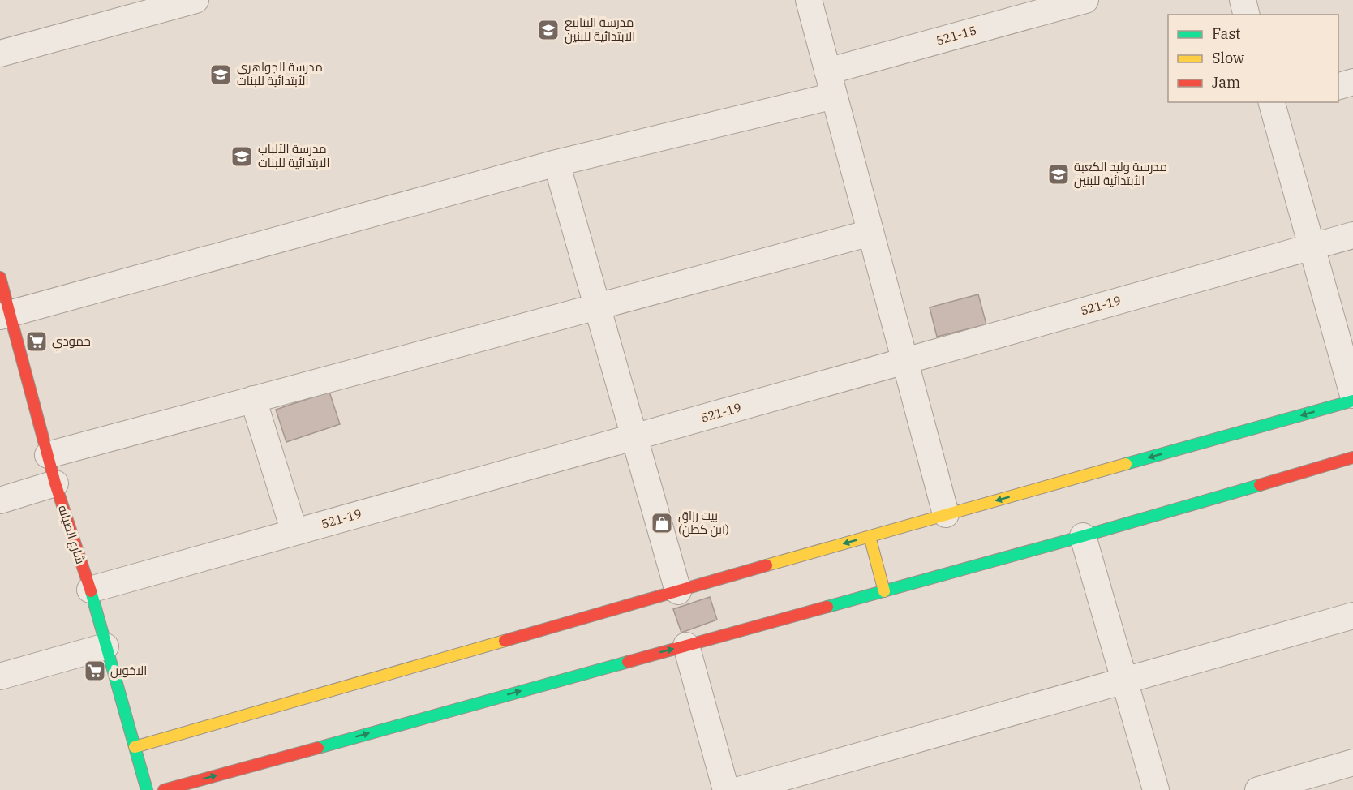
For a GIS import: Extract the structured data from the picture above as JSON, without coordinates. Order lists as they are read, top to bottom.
{
  "streets": {
    "street": ["521-15", "521-19", "شارع الصيانه"]
  },
  "crossings": [
    ["521-19", "شارع الصيانه"]
  ],
  "places": {
    "school or university": [
      "مدرسة الينابيع الابتدائية للبنين",
      "مدرسة الجواهري الأبتدائية للبنات",
      "مدرسة الألباب الابتدائية للبنات",
      "مدرسة وليد الكعبة الأبتدائية للبنين"
    ],
    "supermarket": ["حمودي", "الاخوين"],
    "shop": ["بيت رزاق (ابن كطن)"]
  },
  "legend": ["Fast", "Slow", "Jam"]
}
